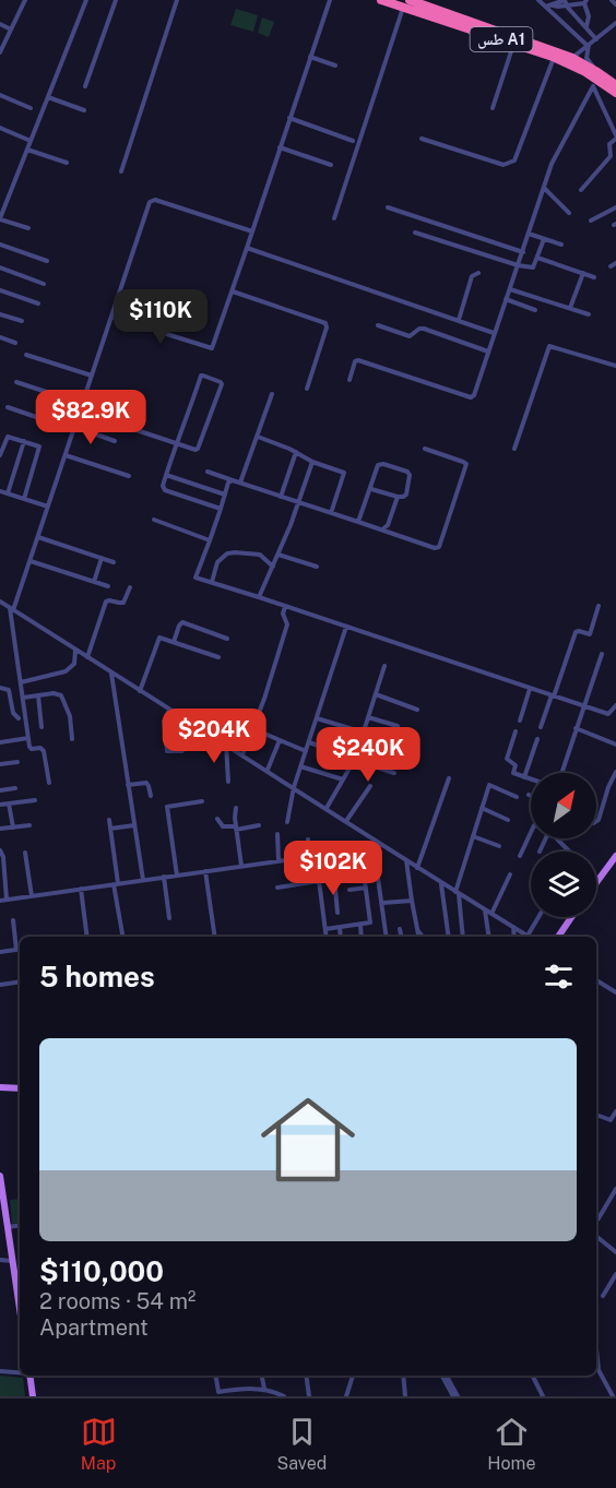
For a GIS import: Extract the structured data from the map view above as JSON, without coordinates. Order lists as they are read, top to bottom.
{
  "streets": {
    "highway": ["طس A1"]
  },
  "north": "top right",
  "page": {
    "price": [
      "$110K",
      "$82.9K",
      "$204K",
      "$240K",
      "$102K"
    ],
    "heading": "5 homes",
    "list": [
      {
        "name": "$110,000",
        "note": "2 rooms · 54 m² · Apartment"
      }
    ],
    "tabs": ["Map", "Saved", "Home"]
  }
}
